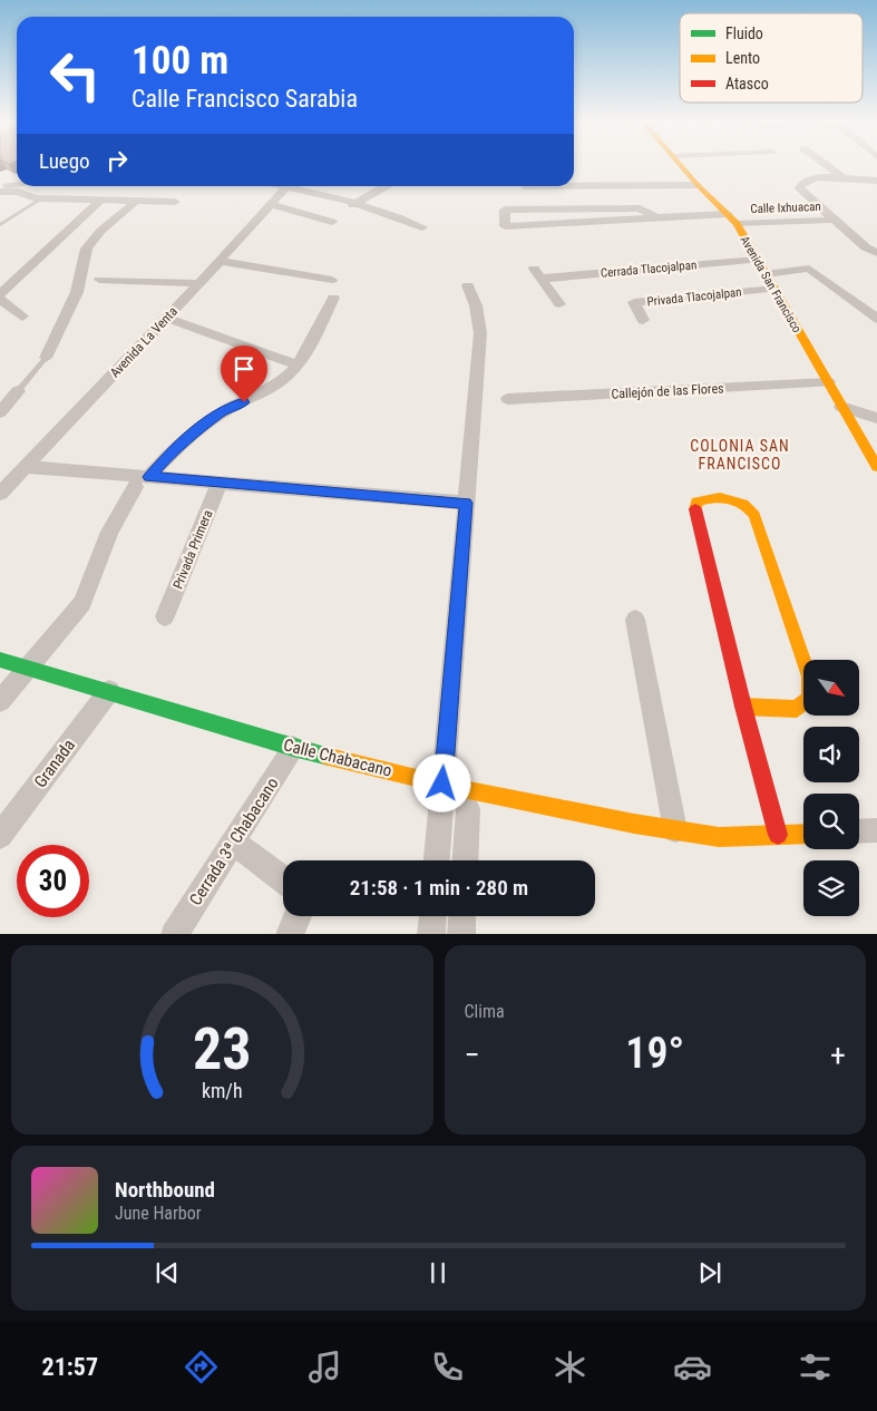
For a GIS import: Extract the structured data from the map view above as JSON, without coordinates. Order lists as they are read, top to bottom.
{
  "streets": {
    "street": [
      "Calle Ixhuacan",
      "Cerrada Tlacojalpan",
      "Avenida San Francisco",
      "Privada Tlacojalpan",
      "Avenida La Venta",
      "Callejón de las Flores",
      "Privada Primera",
      "Calle Chabacano",
      "Granada",
      "Cerrada 3ª Chabacano"
    ]
  },
  "crossings": [
    ["Calle Ixhuacan", "Avenida San Francisco"],
    ["Cerrada Tlacojalpan", "Avenida San Francisco"],
    ["Avenida San Francisco", "Privada Tlacojalpan"],
    ["Avenida San Francisco", "Callejón de las Flores"],
    ["Calle Chabacano", "Granada"],
    ["Calle Chabacano", "Cerrada 3ª Chabacano"]
  ],
  "districts": ["COLONIA SAN FRANCISCO"],
  "legend": ["Fluido", "Lento", "Atasco"],
  "north": "bottom right",
  "page": {
    "turn": ["100 m", "Calle Francisco Sarabia"],
    "then": "Luego",
    "limit": "30",
    "trip": "21:58 · 1 min · 280 m",
    "tile": "Clima",
    "heat": ["−", "19°", "+"],
    "song": ["Northbound", "June Harbor"],
    "tabs": "21:57",
    "gauge": ["23", "km/h"]
  }
}
